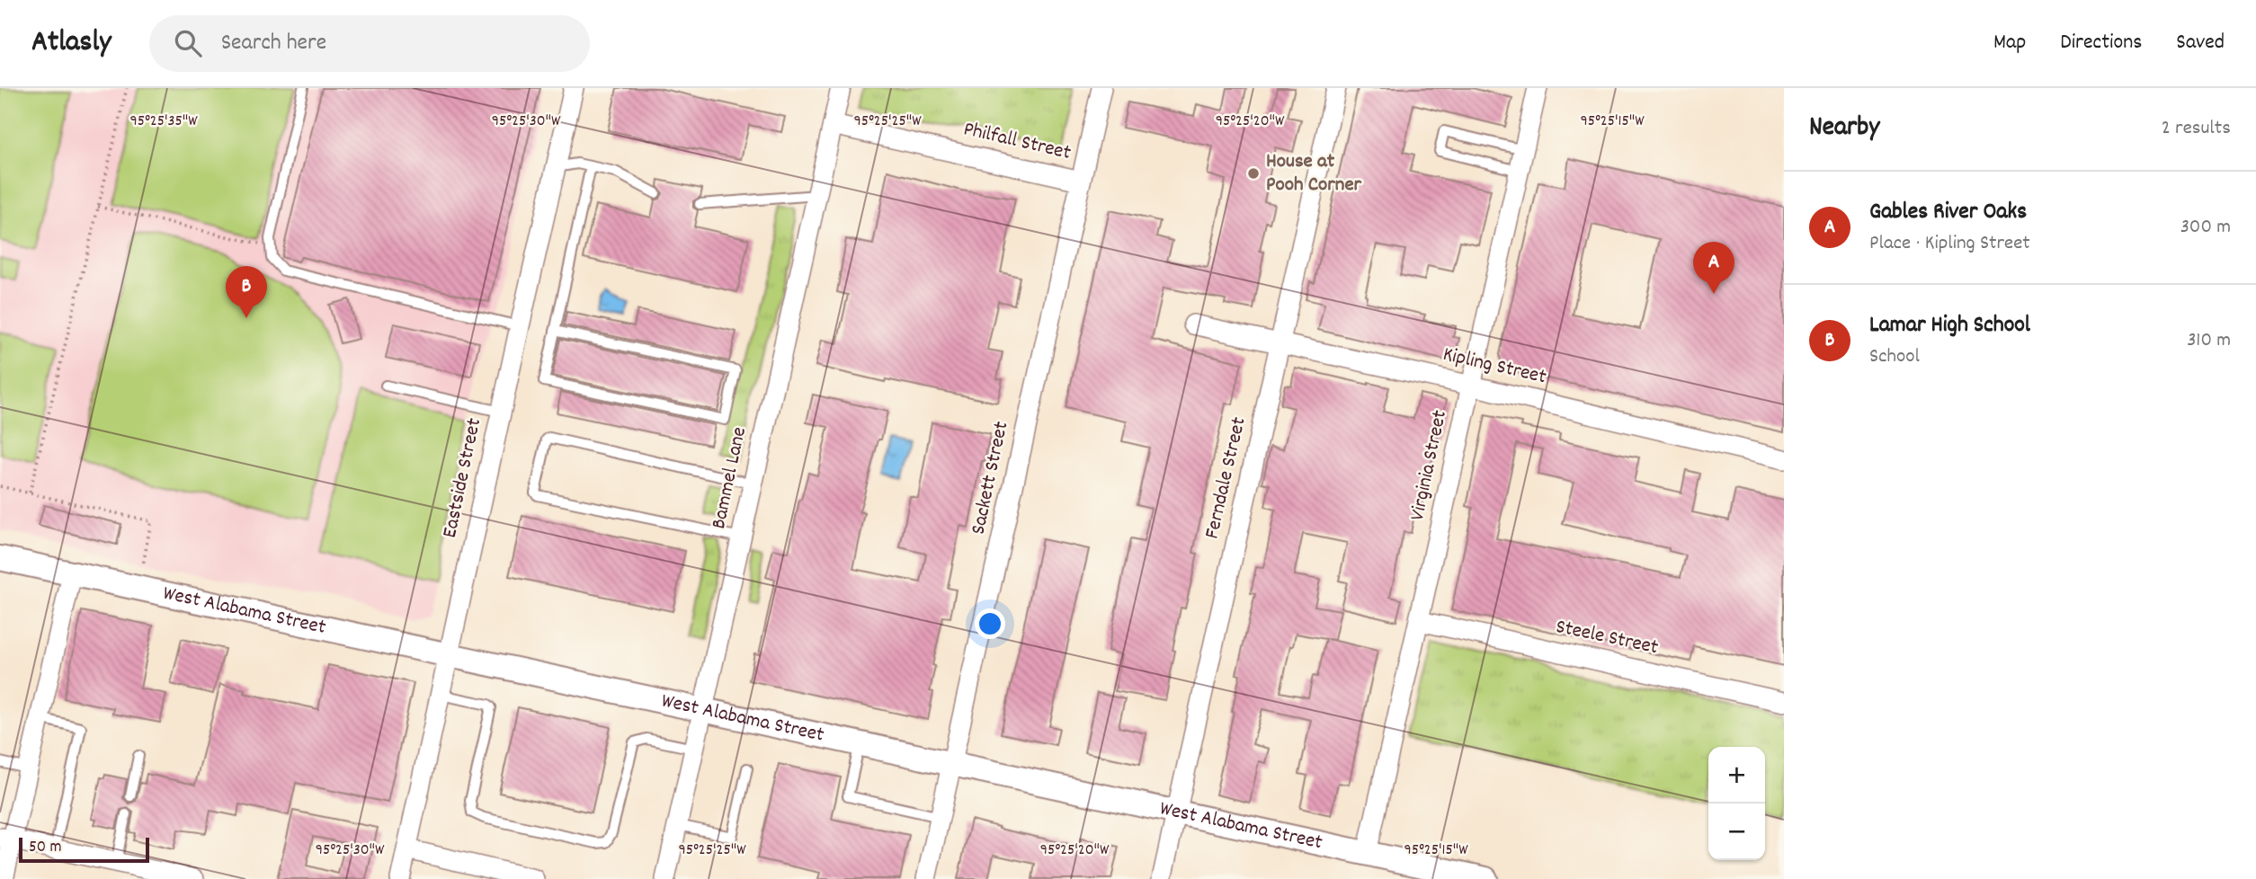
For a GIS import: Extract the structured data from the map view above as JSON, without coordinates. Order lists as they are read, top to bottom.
{
  "streets": {
    "street": [
      "Philfall Street",
      "Kipling Street",
      "Virginia Street",
      "Eastside Street",
      "Bammel Lane",
      "Sackett Street",
      "Ferndale Street",
      "West Alabama Street",
      "Steele Street"
    ]
  },
  "crossings": [
    ["Philfall Street", "Bammel Lane"],
    ["Philfall Street", "Sackett Street"],
    ["Kipling Street", "Virginia Street"],
    ["Kipling Street", "Ferndale Street"],
    ["Virginia Street", "West Alabama Street"],
    ["Virginia Street", "Steele Street"],
    ["Eastside Street", "West Alabama Street"],
    ["Bammel Lane", "West Alabama Street"],
    ["Sackett Street", "West Alabama Street"],
    ["Ferndale Street", "West Alabama Street"]
  ],
  "places": ["House at Pooh Corner"],
  "scale_bar": "50 m",
  "page": {
    "header": "Atlasly",
    "search": "Search here",
    "nav": ["Map", "Directions", "Saved"],
    "heading": ["Nearby", "2 results"],
    "list": [
      {
        "mark": "A",
        "name": "Gables River Oaks",
        "note": "Place · Kipling Street",
        "value": "300 m"
      },
      {
        "mark": "B",
        "name": "Lamar High School",
        "note": "School",
        "value": "310 m"
      }
    ],
    "pins": ["A", "B"],
    "map_buttons": ["+", "−"],
    "scale": "50 m"
  },
  "coordinates": [
    "95°25'35\"W",
    "95°25'20\"W",
    "95°25'30\"W",
    "95°25'25\"W",
    "95°25'15\"W"
  ]
}
